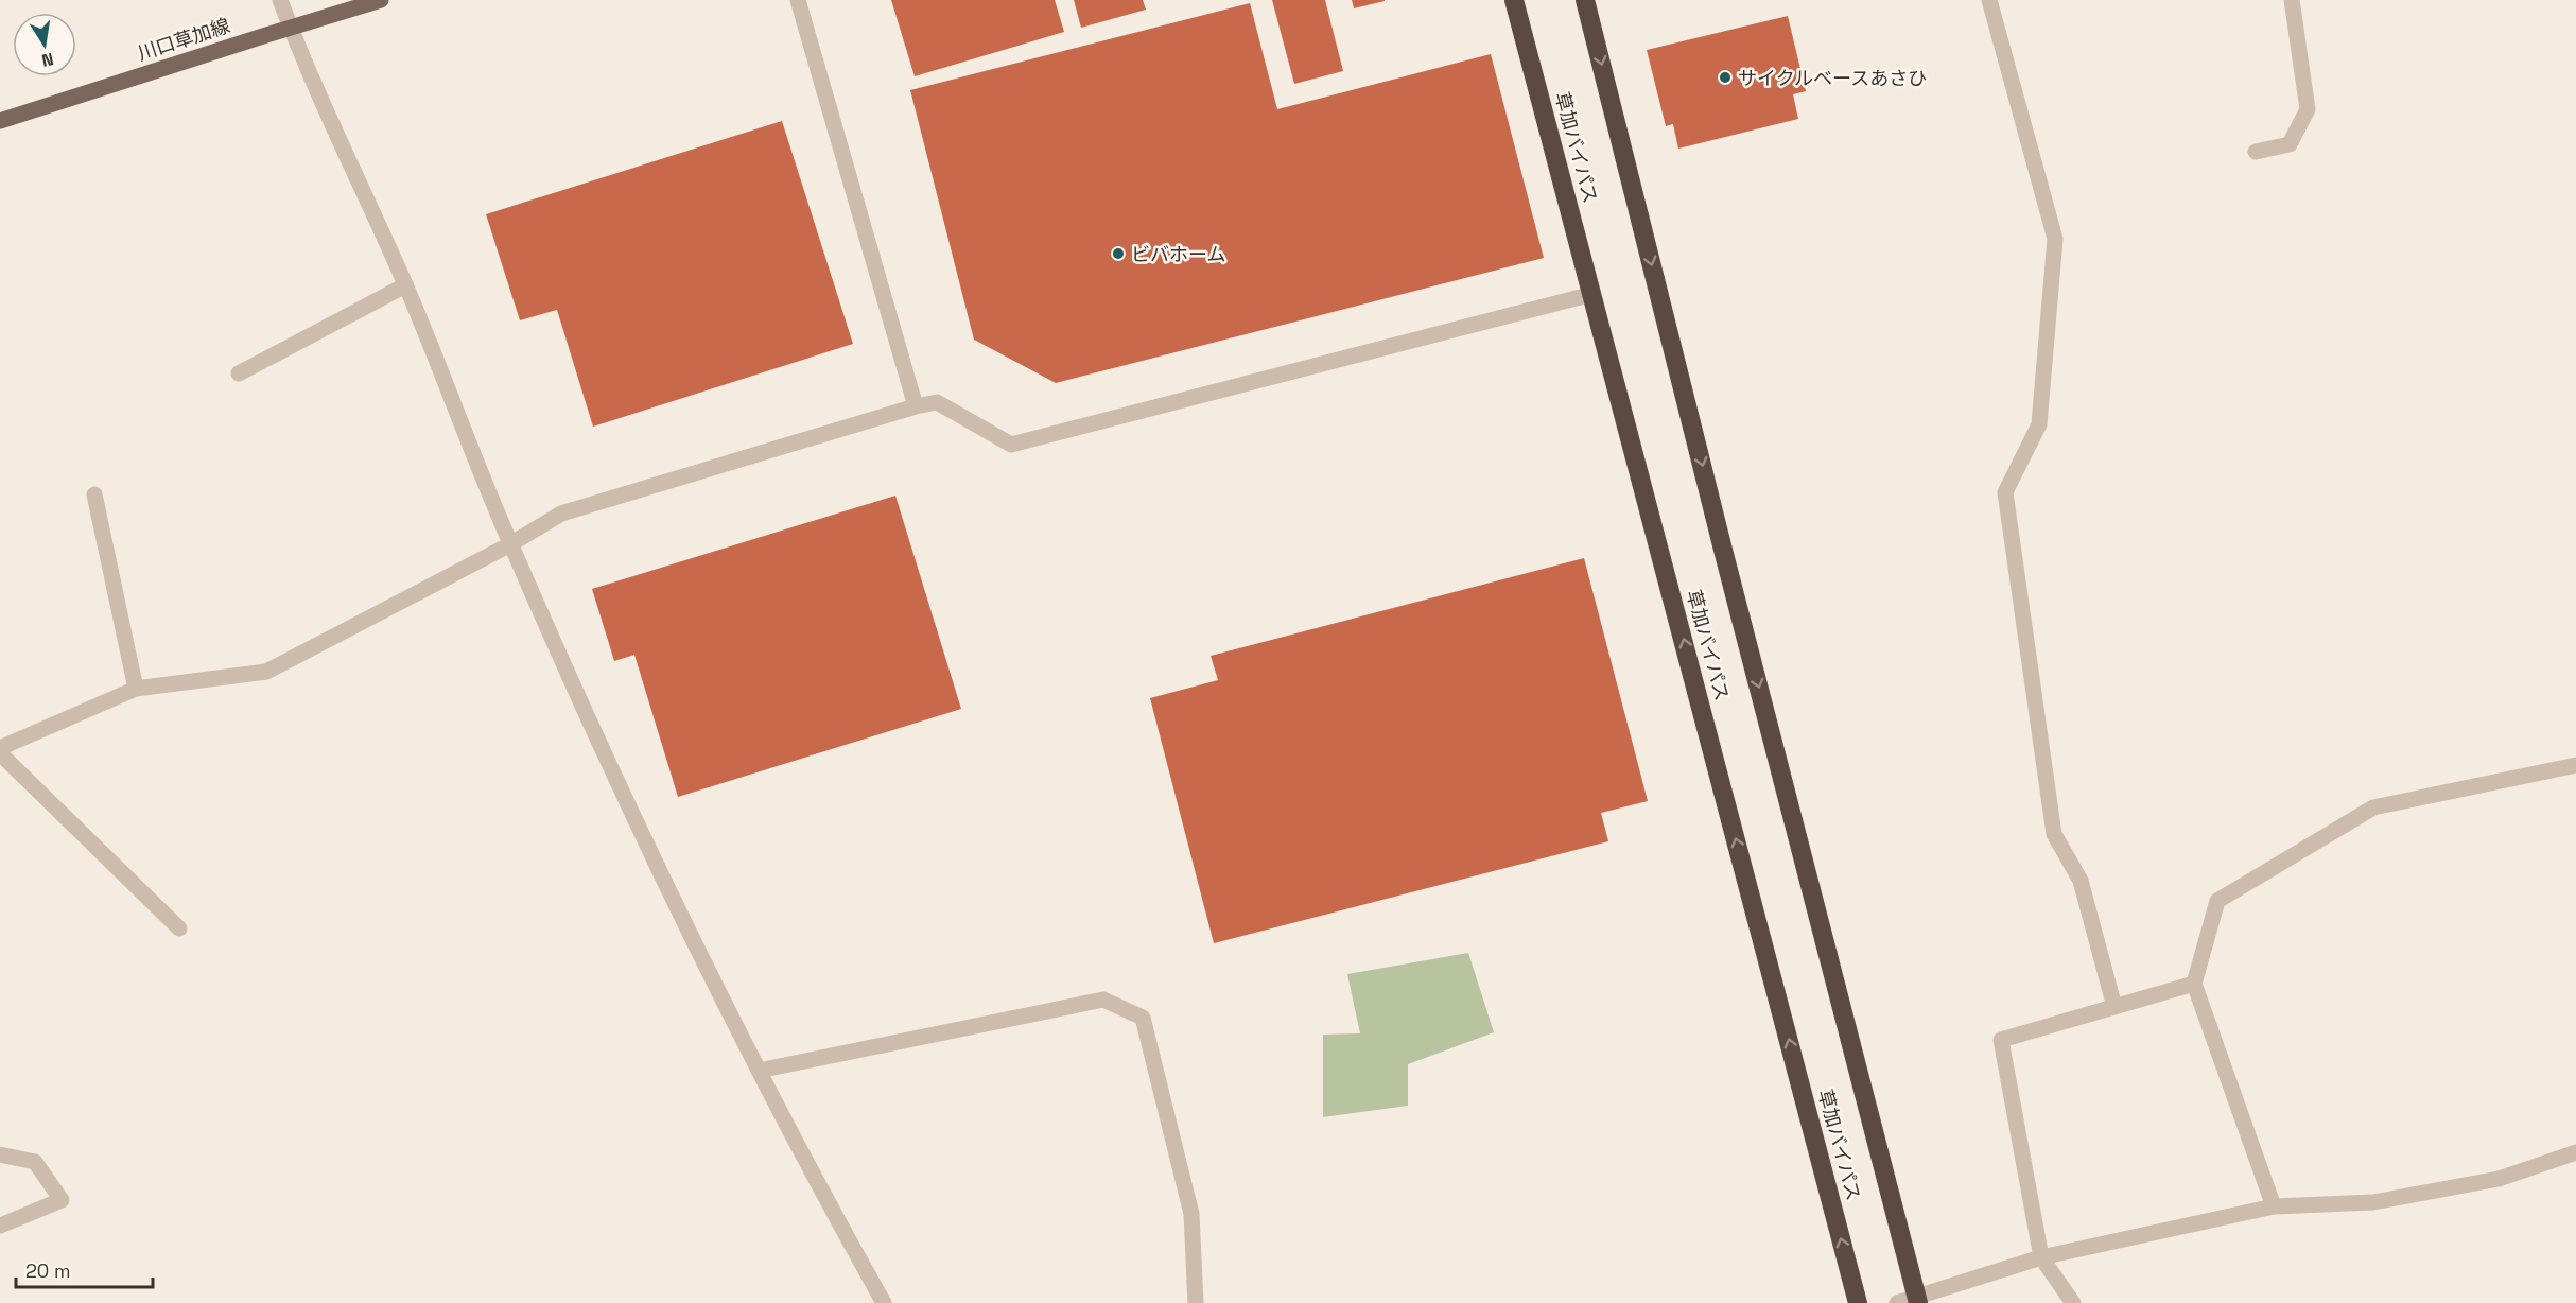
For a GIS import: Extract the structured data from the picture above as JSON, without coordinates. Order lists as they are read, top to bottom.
{
  "streets": {
    "highway": ["草加バイパス"],
    "main road": ["川口草加線"]
  },
  "places": ["サイクルベースあさひ", "ビバホーム"],
  "scale_bar": "20 m",
  "north": "bottom"
}
